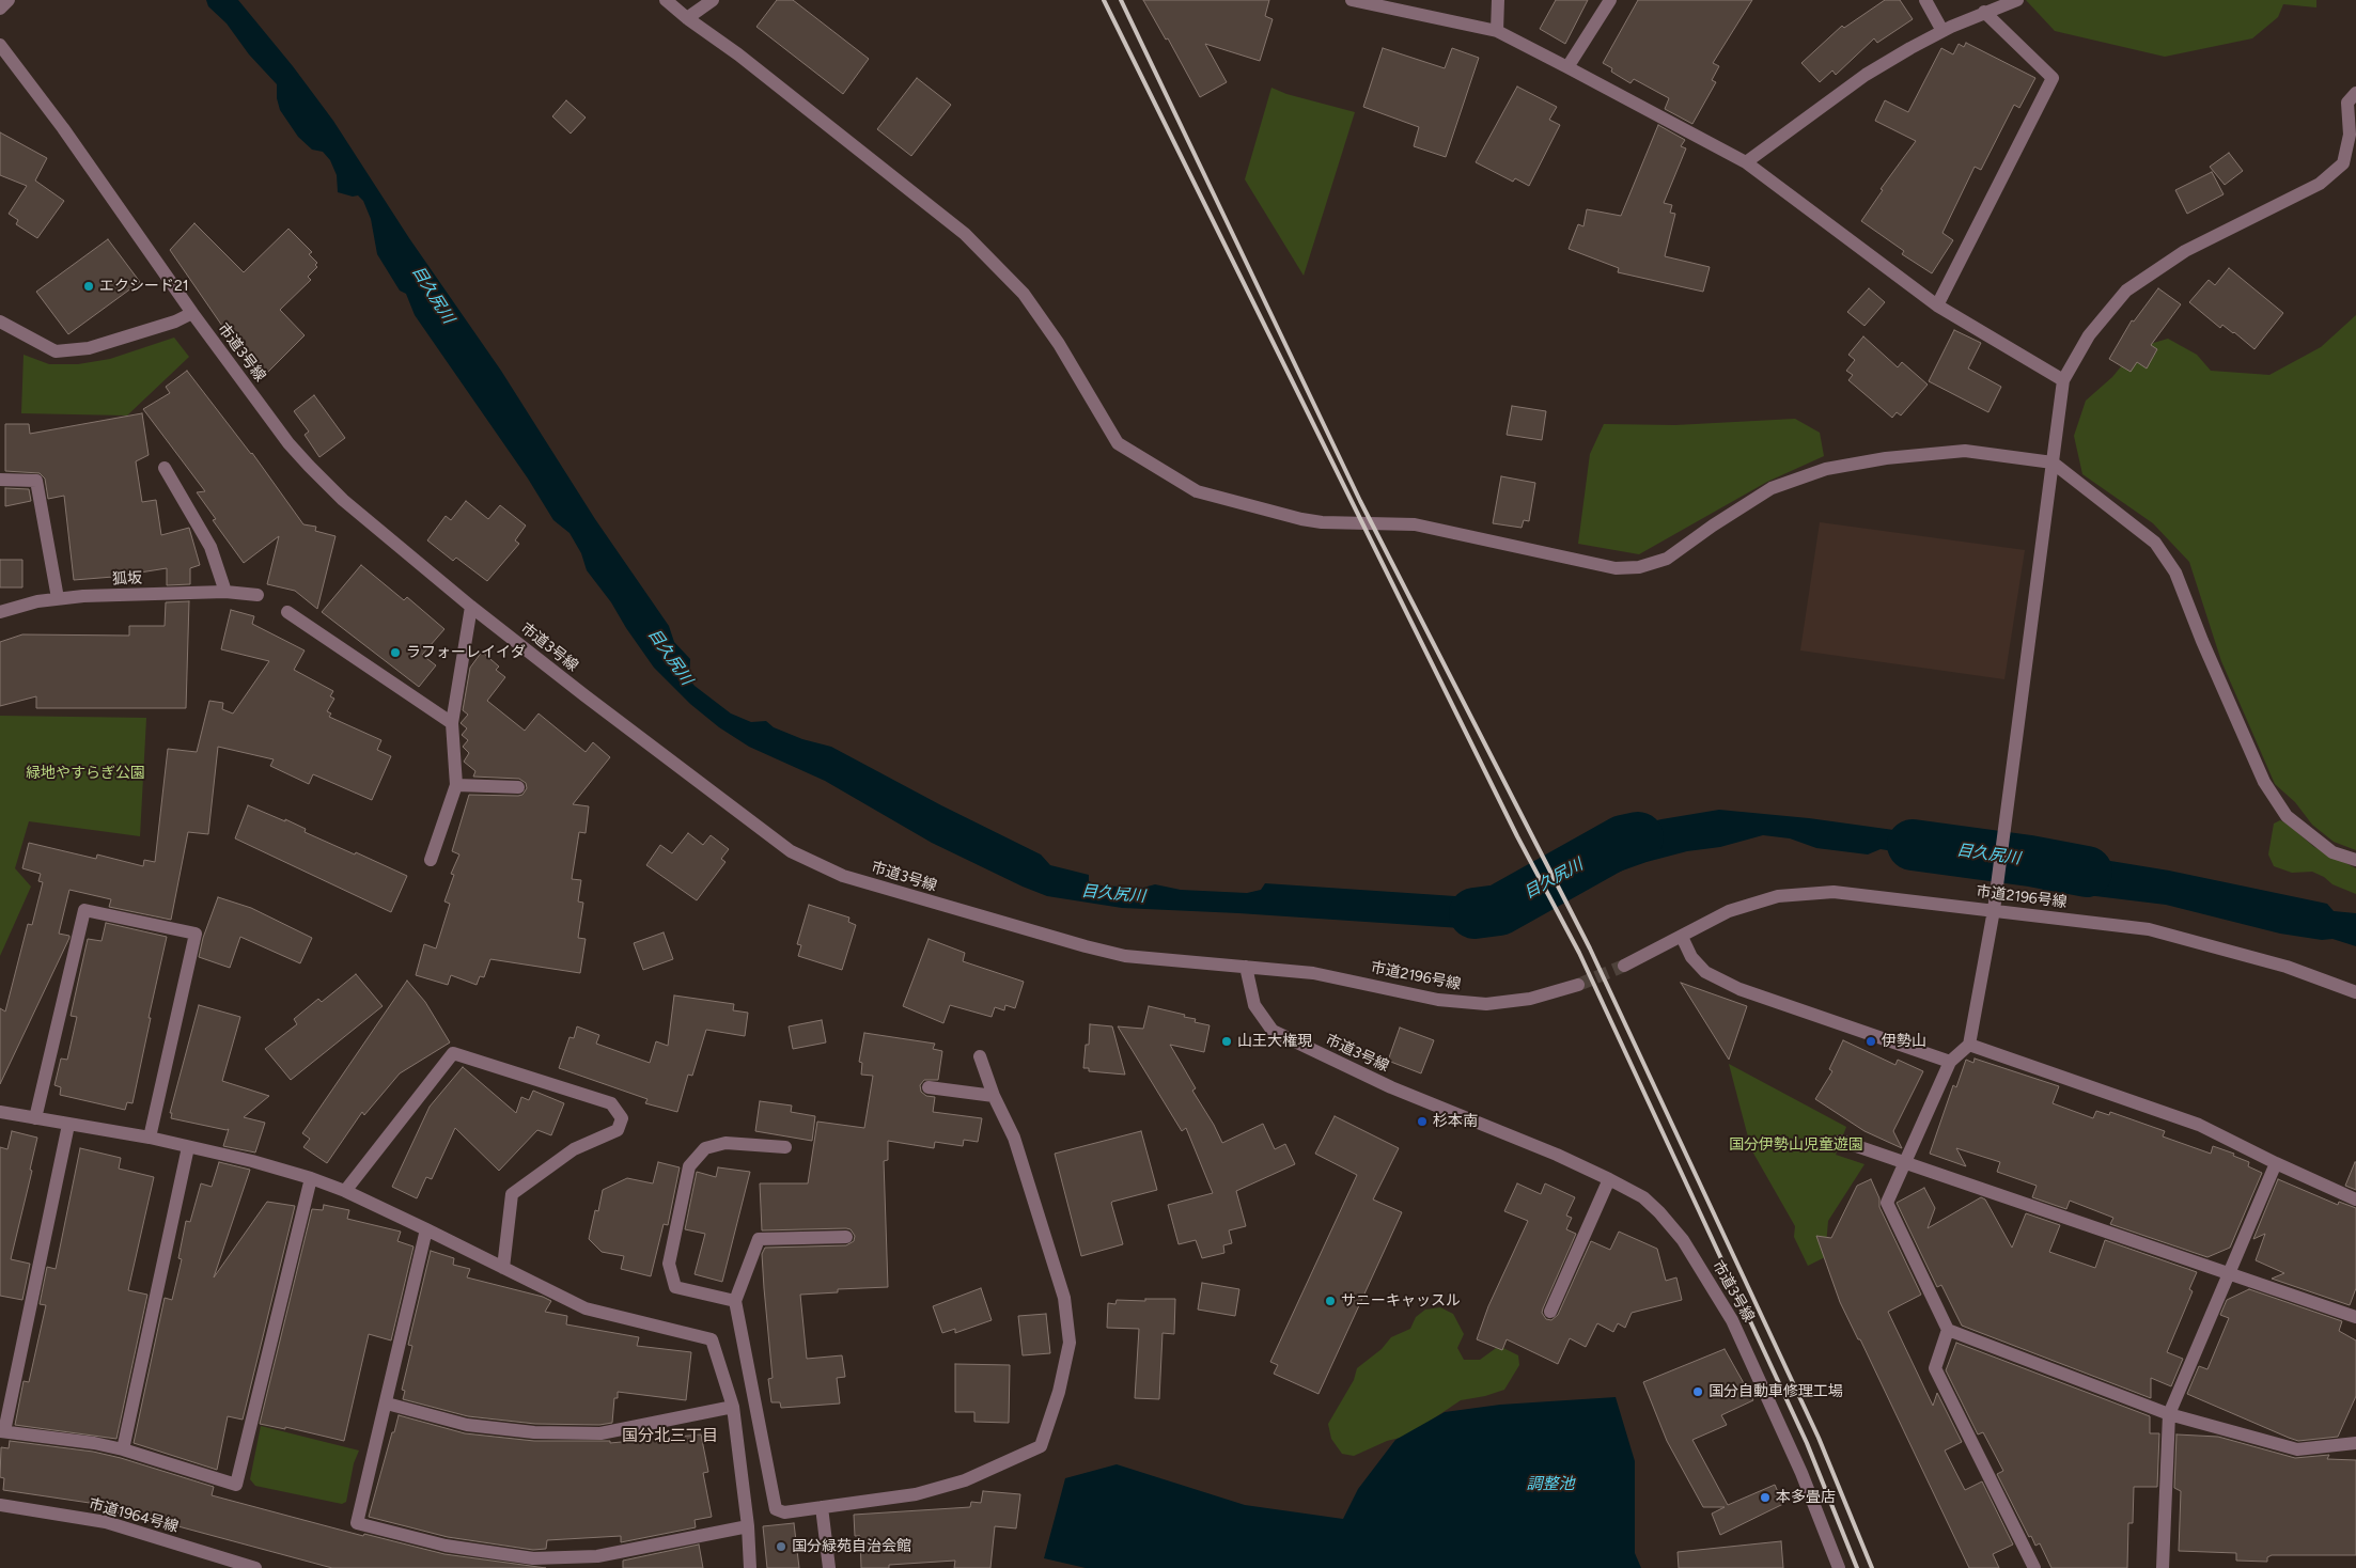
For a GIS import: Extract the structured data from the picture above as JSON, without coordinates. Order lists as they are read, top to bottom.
{
  "streets": {
    "street": [
      "市道3号線",
      "狐坂",
      "市道2196号線",
      "市道1964号線"
    ]
  },
  "crossings": [
    ["市道3号線", "市道2196号線"]
  ],
  "districts": ["国分北三丁目"],
  "water": ["目久尻川", "調整池"],
  "parks": ["緑地やすらぎ公園", "国分伊勢山児童遊園"],
  "places": [
    "エクシード21",
    "ラフォーレイイダ",
    "山王大権現",
    "伊勢山",
    "杉本南",
    "サニーキャッスル",
    "国分自動車修理工場",
    "本多畳店",
    "国分緑苑自治会館"
  ]
}
